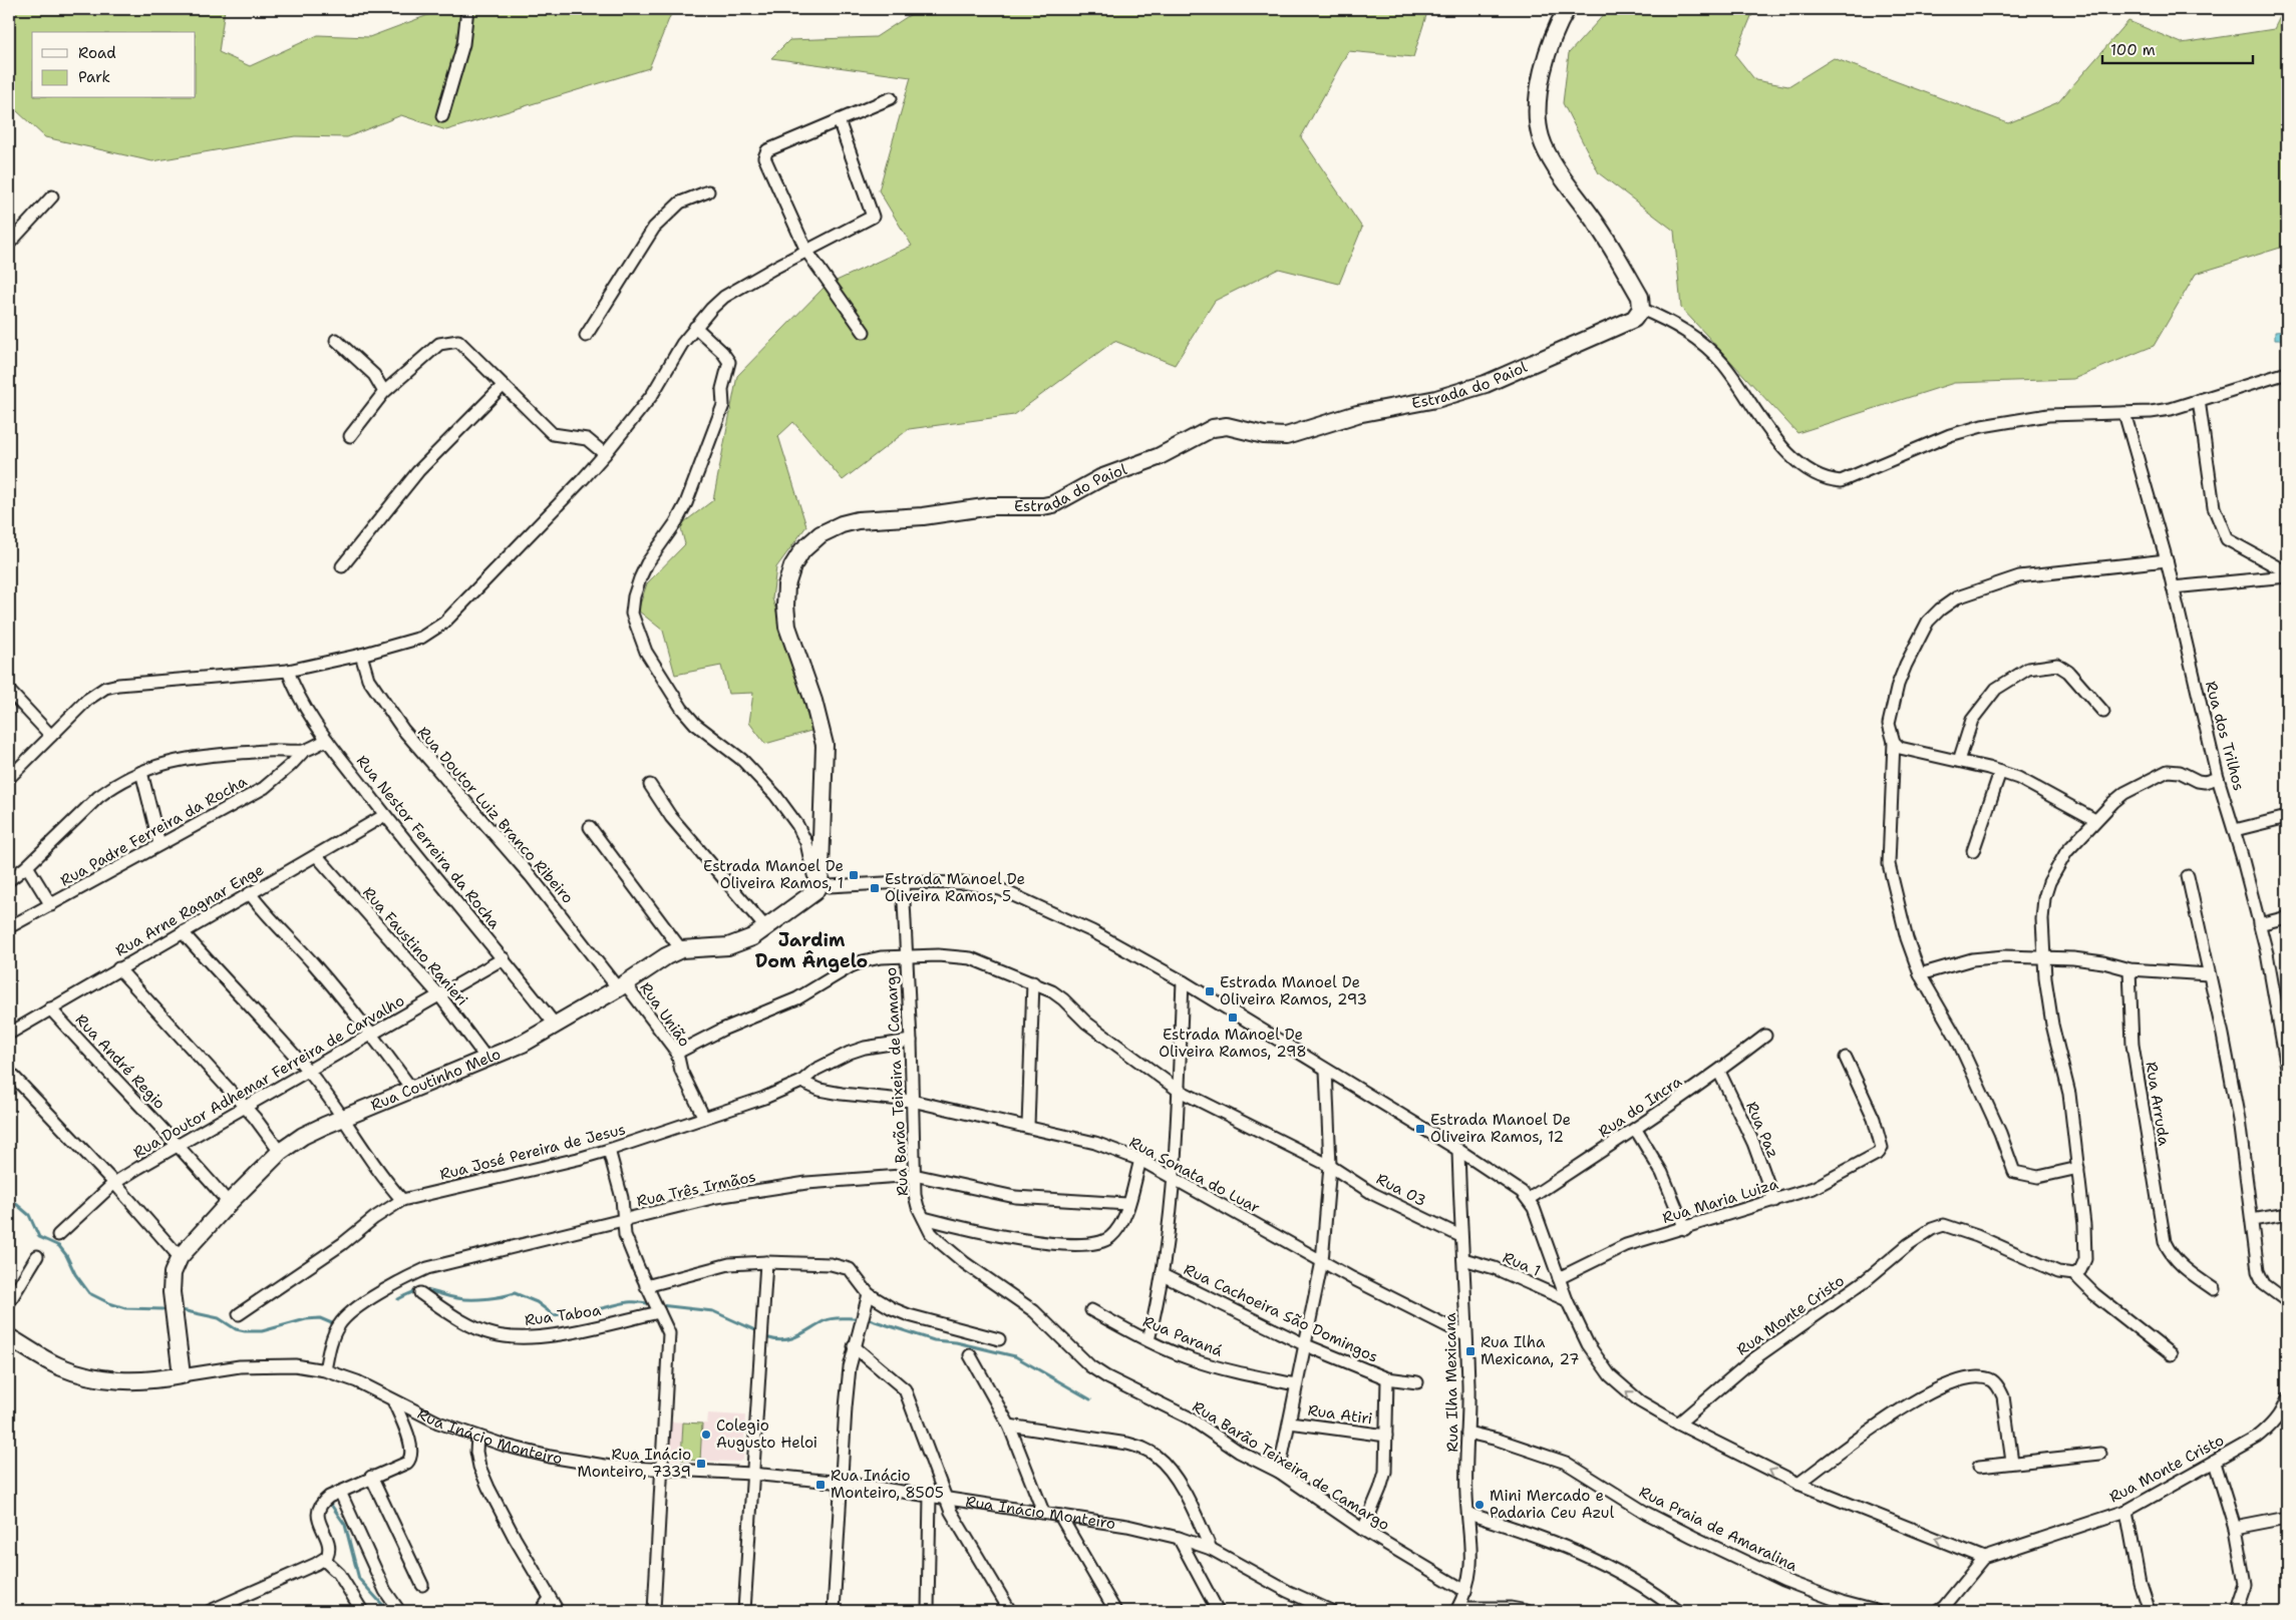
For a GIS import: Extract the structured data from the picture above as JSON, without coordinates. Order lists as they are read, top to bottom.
{
  "streets": {
    "street": [
      "Estrada do Paiol",
      "Rua dos Trilhos",
      "Rua Doutor Luiz Branco Ribeiro",
      "Rua Padre Ferreira da Rocha",
      "Rua Nestor Ferreira da Rocha",
      "Rua Arne Ragnar Enge",
      "Rua Faustino Ranieri",
      "Rua União",
      "Rua André Regio",
      "Rua Doutor Adhemar Ferreira de Carvalho",
      "Rua Coutinho Melo",
      "Rua Barão Teixeira de Camargo",
      "Rua Arruda",
      "Rua do Incra",
      "Rua Paz",
      "Rua José Pereira de Jesus",
      "Rua Sonata do Luar",
      "Rua Três Irmãos",
      "Rua 03",
      "Rua Maria Luiza",
      "Rua 1",
      "Rua Cachoeira São Domingos",
      "Rua Taboa",
      "Rua Monte Cristo",
      "Rua Paraná",
      "Rua Ilha Mexicana",
      "Rua Atiri",
      "Rua Inácio Monteiro",
      "Rua Praia de Amaralina"
    ]
  },
  "crossings": [
    ["Estrada do Paiol", "Rua Coutinho Melo"],
    ["Rua Doutor Luiz Branco Ribeiro", "Rua União"],
    ["Rua Doutor Luiz Branco Ribeiro", "Rua Coutinho Melo"],
    ["Rua Padre Ferreira da Rocha", "Rua Nestor Ferreira da Rocha"],
    ["Rua Nestor Ferreira da Rocha", "Rua Arne Ragnar Enge"],
    ["Rua Nestor Ferreira da Rocha", "Rua Doutor Adhemar Ferreira de Carvalho"],
    ["Rua Nestor Ferreira da Rocha", "Rua Coutinho Melo"],
    ["Rua Arne Ragnar Enge", "Rua Faustino Ranieri"],
    ["Rua Arne Ragnar Enge", "Rua André Regio"],
    ["Rua Faustino Ranieri", "Rua Doutor Adhemar Ferreira de Carvalho"],
    ["Rua Faustino Ranieri", "Rua Coutinho Melo"],
    ["Rua União", "Rua Coutinho Melo"],
    ["Rua União", "Rua José Pereira de Jesus"],
    ["Rua União", "Rua 03"],
    ["Rua André Regio", "Rua Doutor Adhemar Ferreira de Carvalho"],
    ["Rua André Regio", "Rua Coutinho Melo"],
    ["Rua Coutinho Melo", "Rua Inácio Monteiro"],
    ["Rua Barão Teixeira de Camargo", "Rua José Pereira de Jesus"],
    ["Rua Barão Teixeira de Camargo", "Rua Sonata do Luar"],
    ["Rua Barão Teixeira de Camargo", "Rua Três Irmãos"],
    ["Rua Barão Teixeira de Camargo", "Rua 03"],
    ["Rua Barão Teixeira de Camargo", "Rua Ilha Mexicana"],
    ["Rua do Incra", "Rua Paz"],
    ["Rua Paz", "Rua Maria Luiza"],
    ["Rua José Pereira de Jesus", "Rua Sonata do Luar"],
    ["Rua Sonata do Luar", "Rua Ilha Mexicana"],
    ["Rua Três Irmãos", "Rua Inácio Monteiro"],
    ["Rua 03", "Rua Ilha Mexicana"],
    ["Rua 1", "Rua Ilha Mexicana"],
    ["Rua Ilha Mexicana", "Rua Praia de Amaralina"]
  ],
  "districts": ["Jardim Dom Ângelo"],
  "places": {
    "transit": [
      "Estrada Manoel De Oliveira Ramos, 1",
      "Estrada Manoel De Oliveira Ramos, 5",
      "Estrada Manoel De Oliveira Ramos, 293",
      "Estrada Manoel De Oliveira Ramos, 298",
      "Estrada Manoel De Oliveira Ramos, 12",
      "Rua Ilha Mexicana, 27",
      "Rua Inácio Monteiro, 7339",
      "Rua Inácio Monteiro, 8505"
    ],
    "other": ["Colegio Augusto Heloi", "Mini Mercado e Padaria Ceu Azul"]
  },
  "legend": ["Road", "Park"],
  "scale_bar": "100 m"
}
